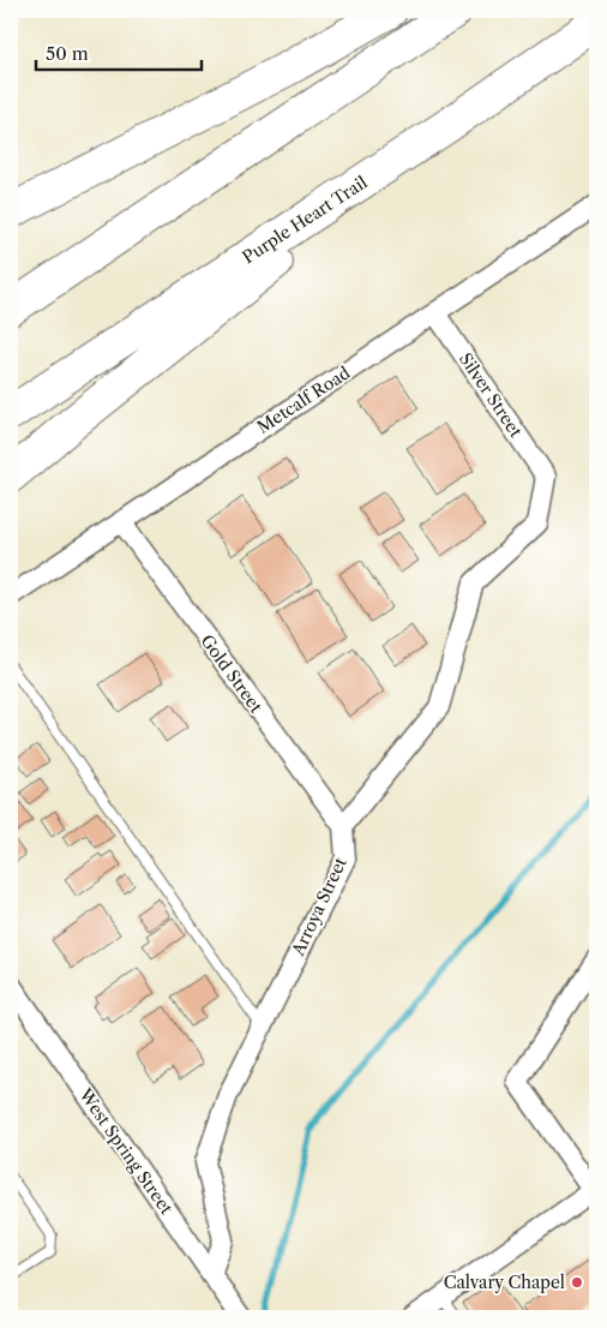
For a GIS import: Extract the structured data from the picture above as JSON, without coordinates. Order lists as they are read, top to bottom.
{
  "streets": {
    "highway": ["Purple Heart Trail"],
    "street": [
      "Silver Street",
      "Metcalf Road",
      "Gold Street",
      "Arroya Street",
      "West Spring Street"
    ]
  },
  "crossings": [
    ["Silver Street", "Metcalf Road"],
    ["Silver Street", "Gold Street"],
    ["Silver Street", "Arroya Street"],
    ["Metcalf Road", "Gold Street"],
    ["Gold Street", "Arroya Street"],
    ["Arroya Street", "West Spring Street"]
  ],
  "places": ["Calvary Chapel"],
  "scale_bar": "50 m"
}
